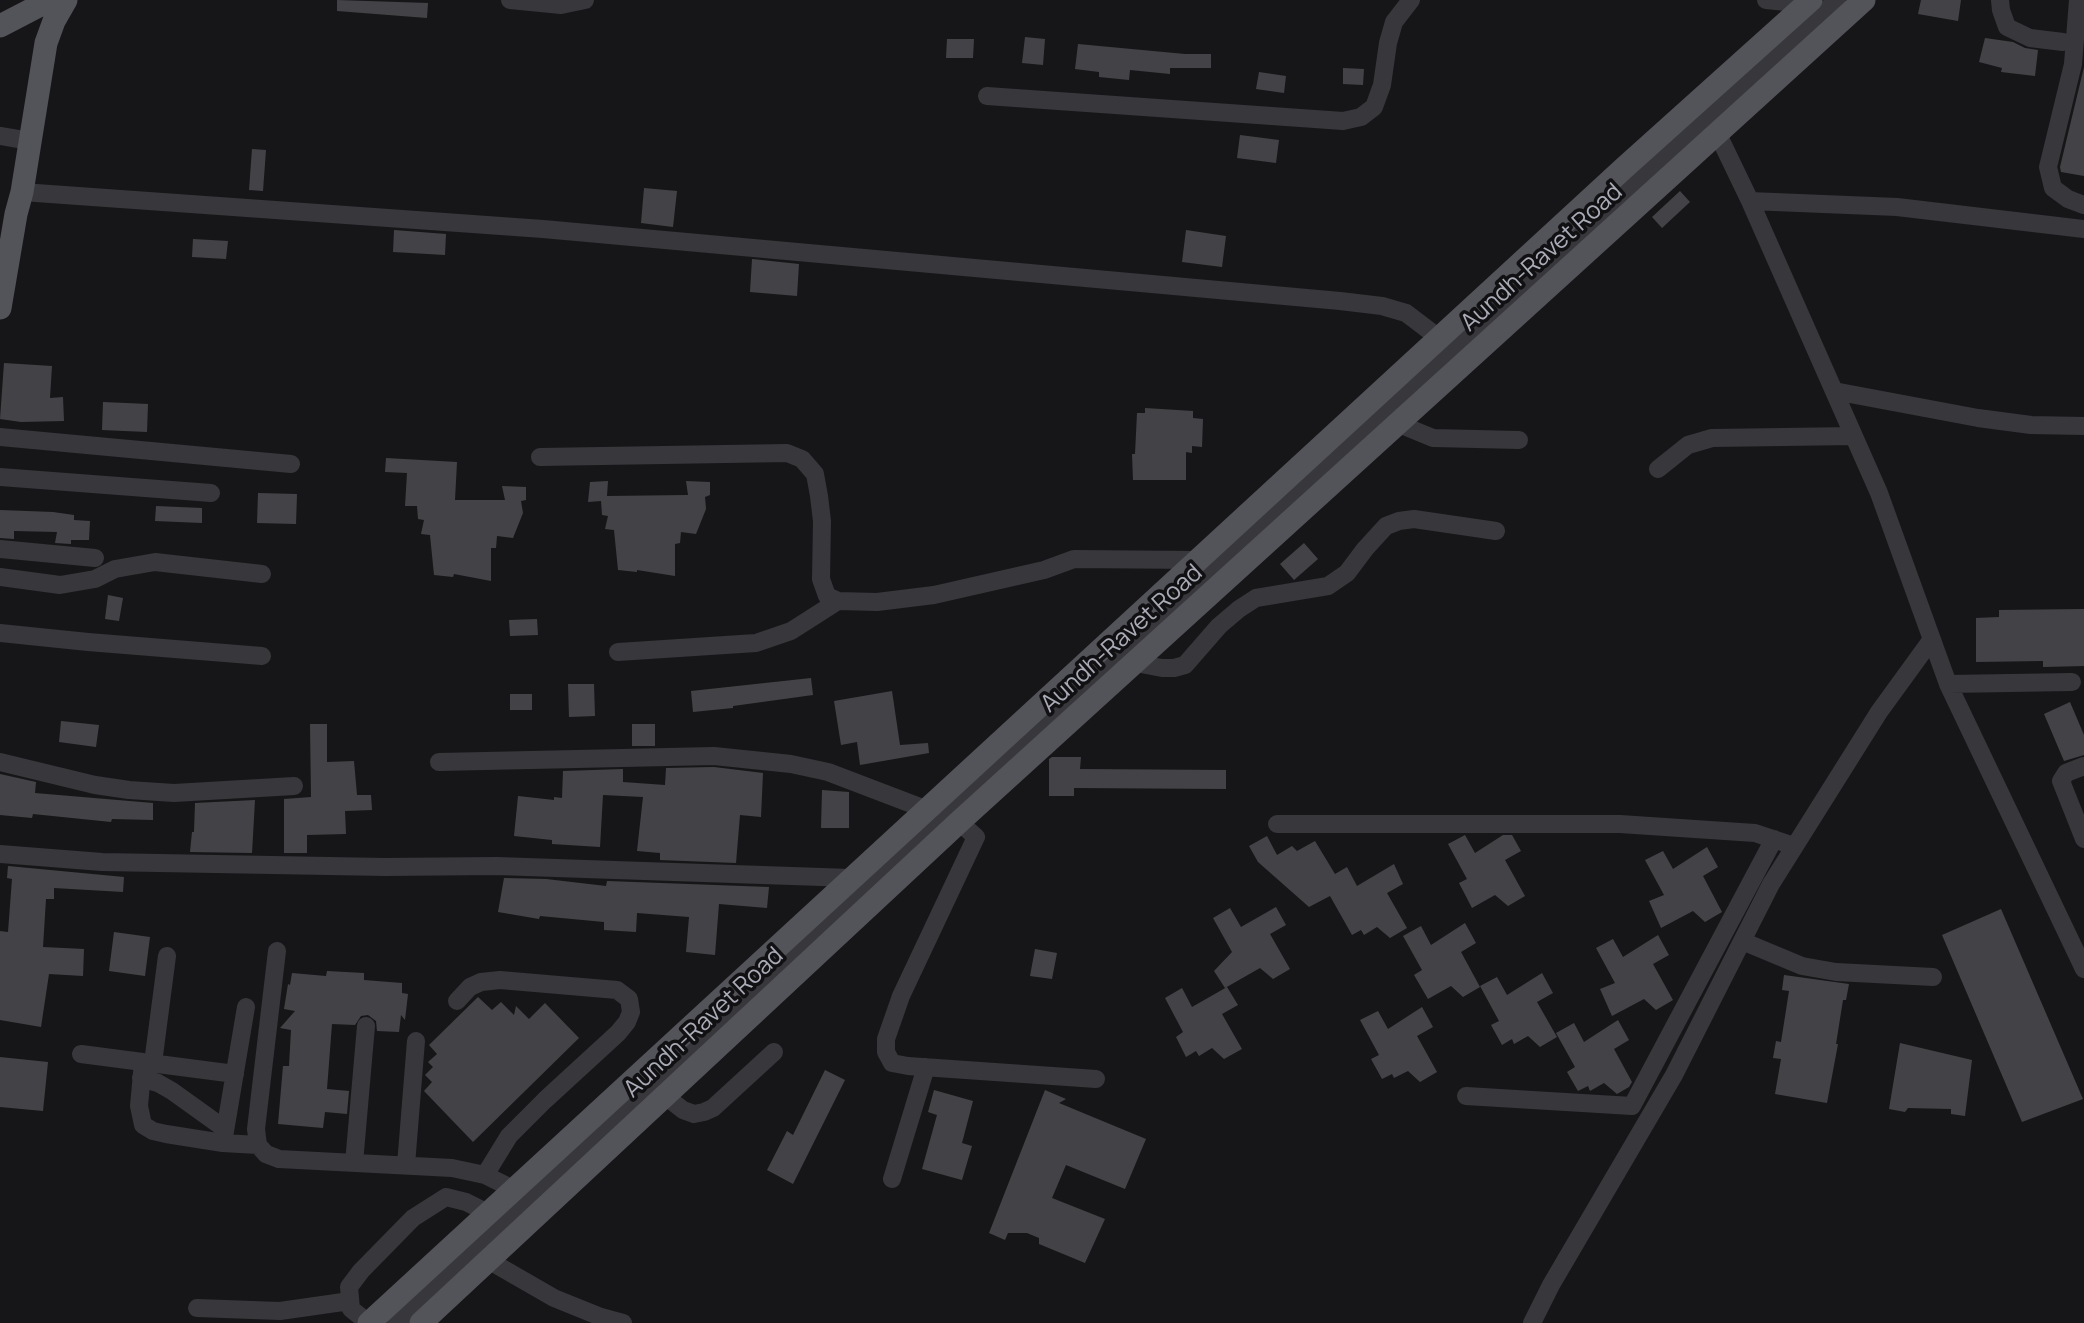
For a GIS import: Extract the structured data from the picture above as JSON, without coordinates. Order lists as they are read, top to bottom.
{
  "streets": {
    "main road": ["Aundh-Ravet Road"]
  }
}
